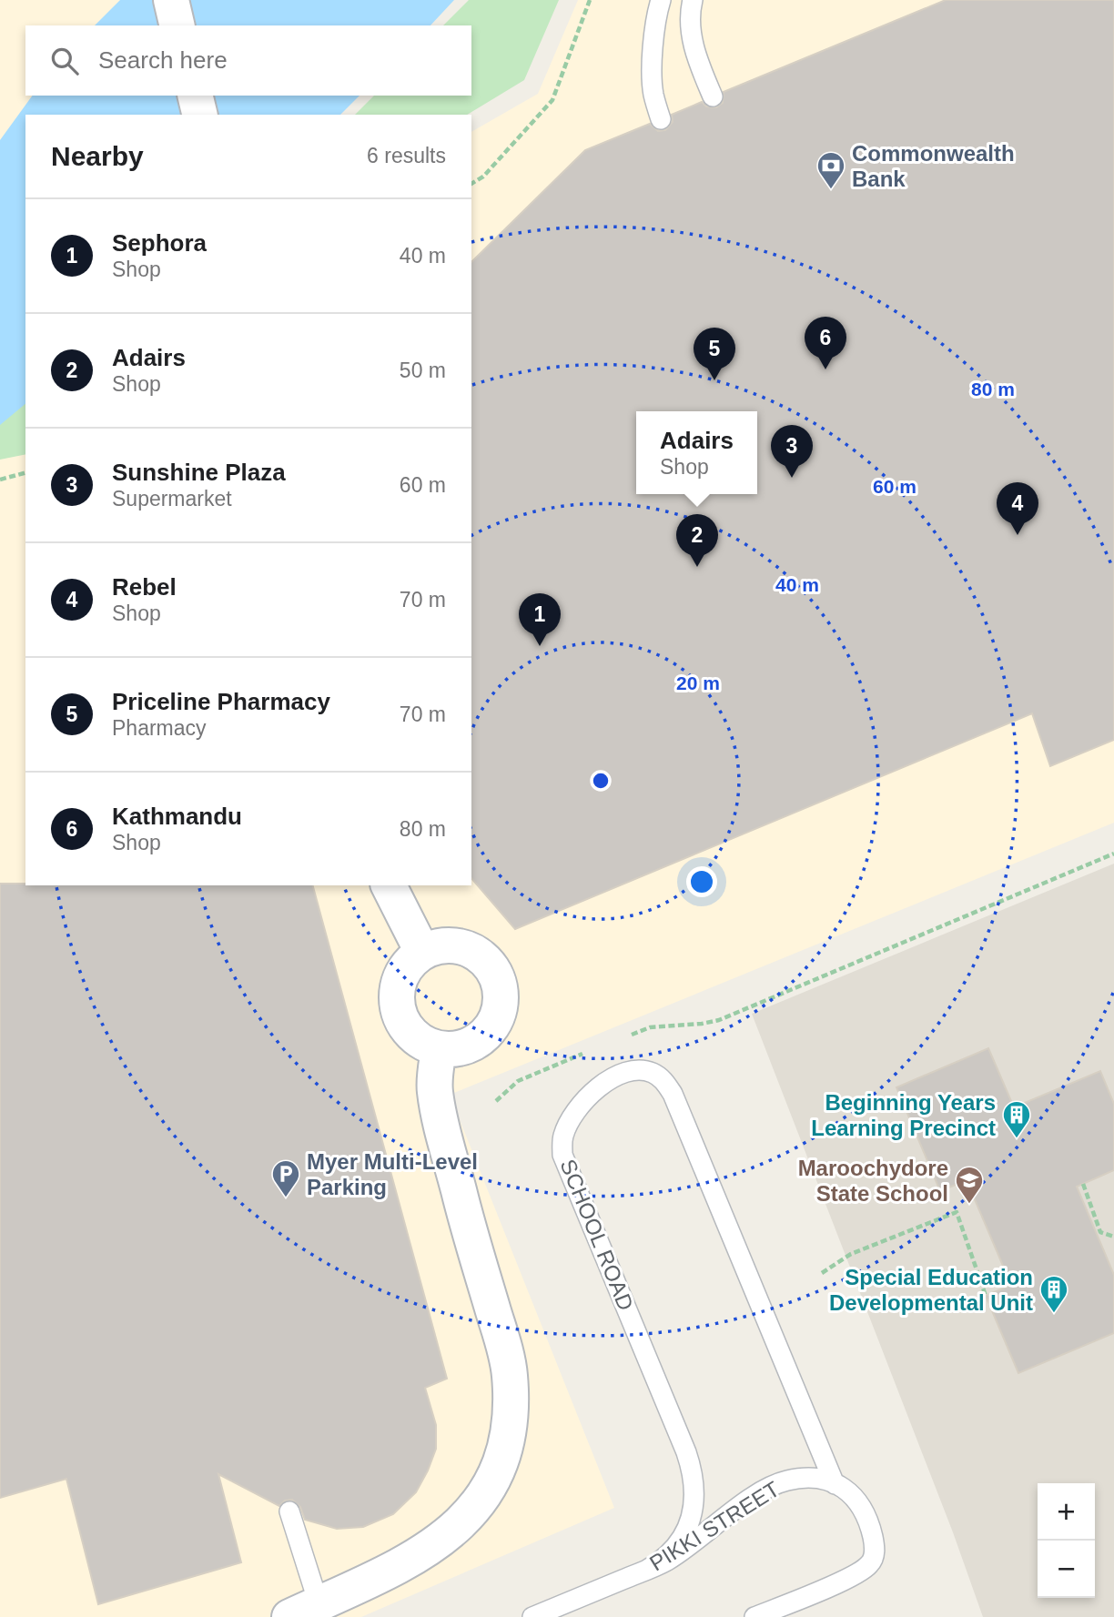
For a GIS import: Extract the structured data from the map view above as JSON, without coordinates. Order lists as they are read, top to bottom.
{
  "streets": {
    "lane": ["SCHOOL ROAD", "PIKKI STREET"]
  },
  "crossings": [
    ["SCHOOL ROAD", "PIKKI STREET"]
  ],
  "places": {
    "bank": ["Commonwealth Bank"],
    "building": ["Beginning Years Learning Precinct", "Special Education Developmental Unit"],
    "parking": ["Myer Multi-Level Parking"],
    "school or university": ["Maroochydore State School"]
  },
  "page": {
    "search": "Search here",
    "heading": ["Nearby", "6 results"],
    "list": [
      {
        "mark": "1",
        "name": "Sephora",
        "note": "Shop",
        "value": "40 m"
      },
      {
        "mark": "2",
        "name": "Adairs",
        "note": "Shop",
        "value": "50 m"
      },
      {
        "mark": "3",
        "name": "Sunshine Plaza",
        "note": "Supermarket",
        "value": "60 m"
      },
      {
        "mark": "4",
        "name": "Rebel",
        "note": "Shop",
        "value": "70 m"
      },
      {
        "mark": "5",
        "name": "Priceline Pharmacy",
        "note": "Pharmacy",
        "value": "70 m"
      },
      {
        "mark": "6",
        "name": "Kathmandu",
        "note": "Shop",
        "value": "80 m"
      }
    ],
    "pins": [
      "6",
      "5",
      "3",
      "4",
      "2",
      "1"
    ],
    "popup": ["Adairs", "Shop"],
    "map_buttons": ["+", "−"]
  },
  "rings": [
    "80 m",
    "60 m",
    "40 m",
    "20 m"
  ]
}
